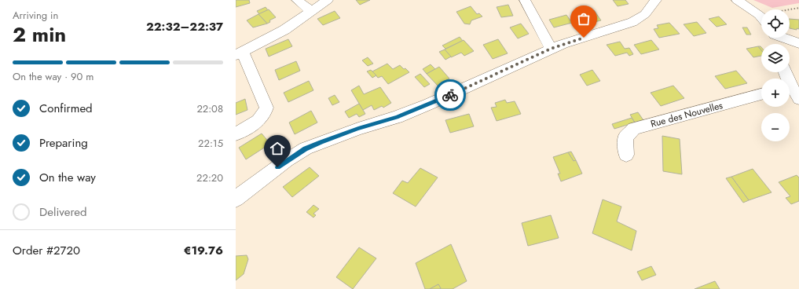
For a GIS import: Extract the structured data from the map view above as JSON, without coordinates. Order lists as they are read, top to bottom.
{
  "streets": {
    "street": ["Rue des Nouvelles"]
  },
  "page": {
    "heading": ["2 min", "Arriving in", "22:32–22:37"],
    "panel": ["Order #2720", "€19.76"],
    "map_buttons": ["+", "−"],
    "bar": "On the way · 90 m",
    "list": [
      ["Confirmed", "22:08"],
      ["Preparing", "22:15"],
      ["On the way", "22:20"],
      "Delivered"
    ]
  }
}
